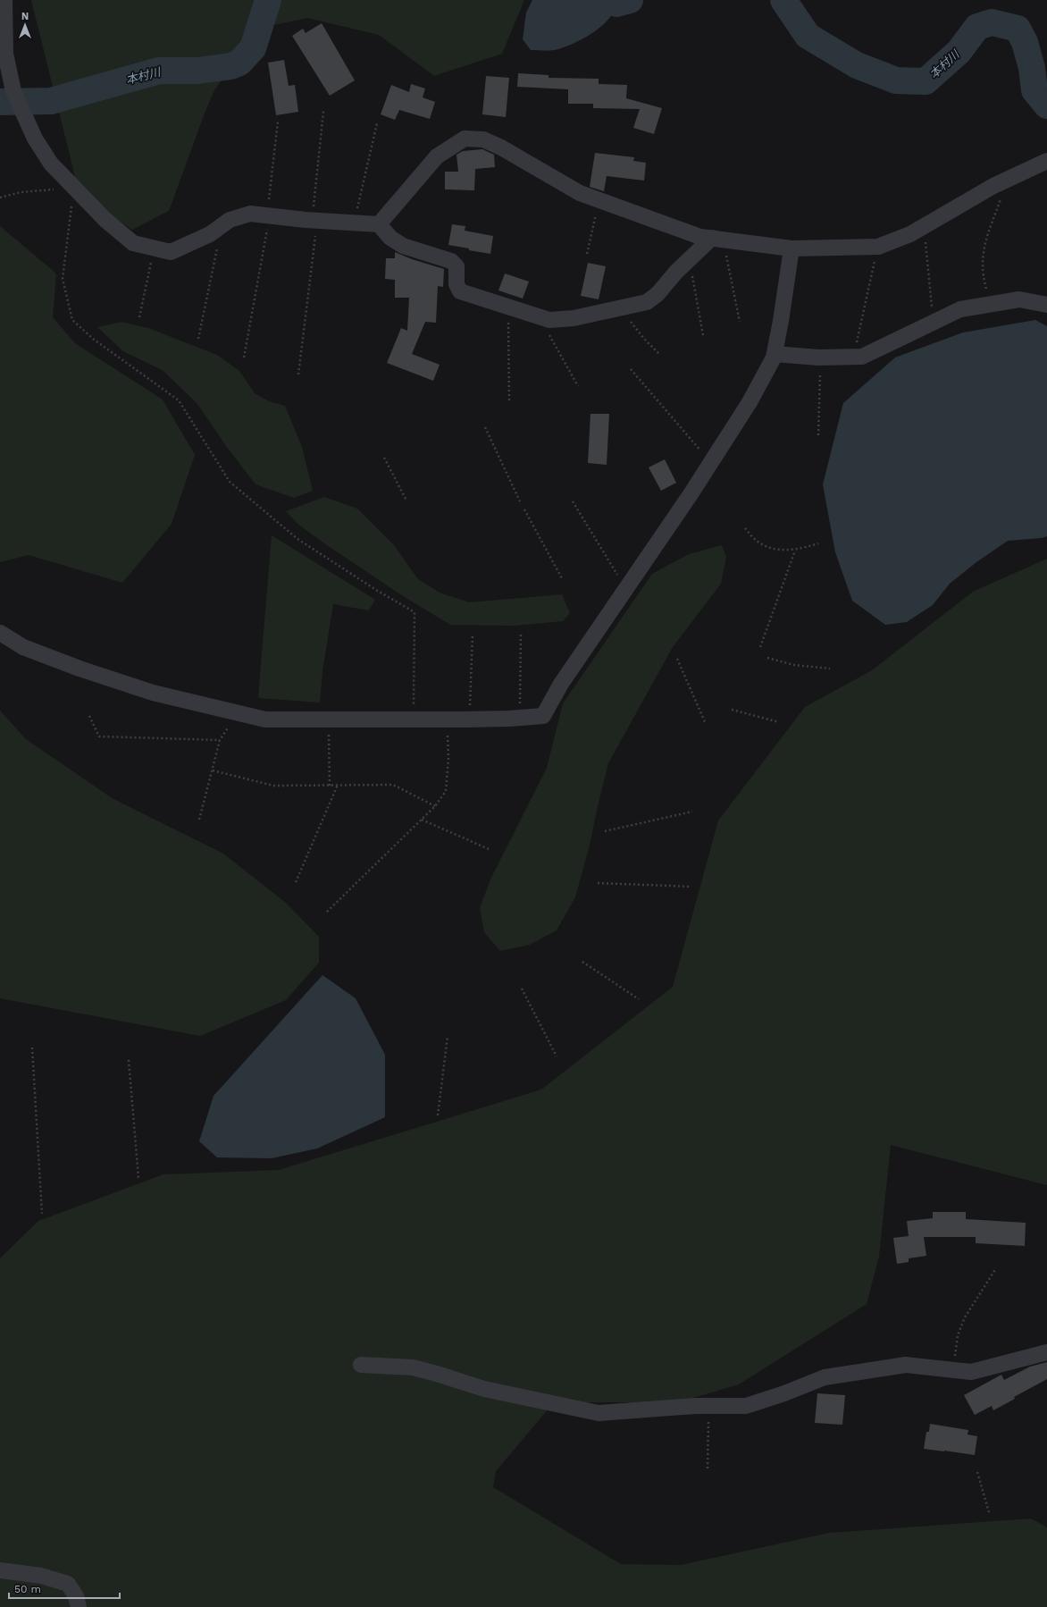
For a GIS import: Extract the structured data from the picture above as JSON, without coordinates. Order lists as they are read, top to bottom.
{
  "water": ["本村川"],
  "scale_bar": "50 m",
  "north": "top"
}
